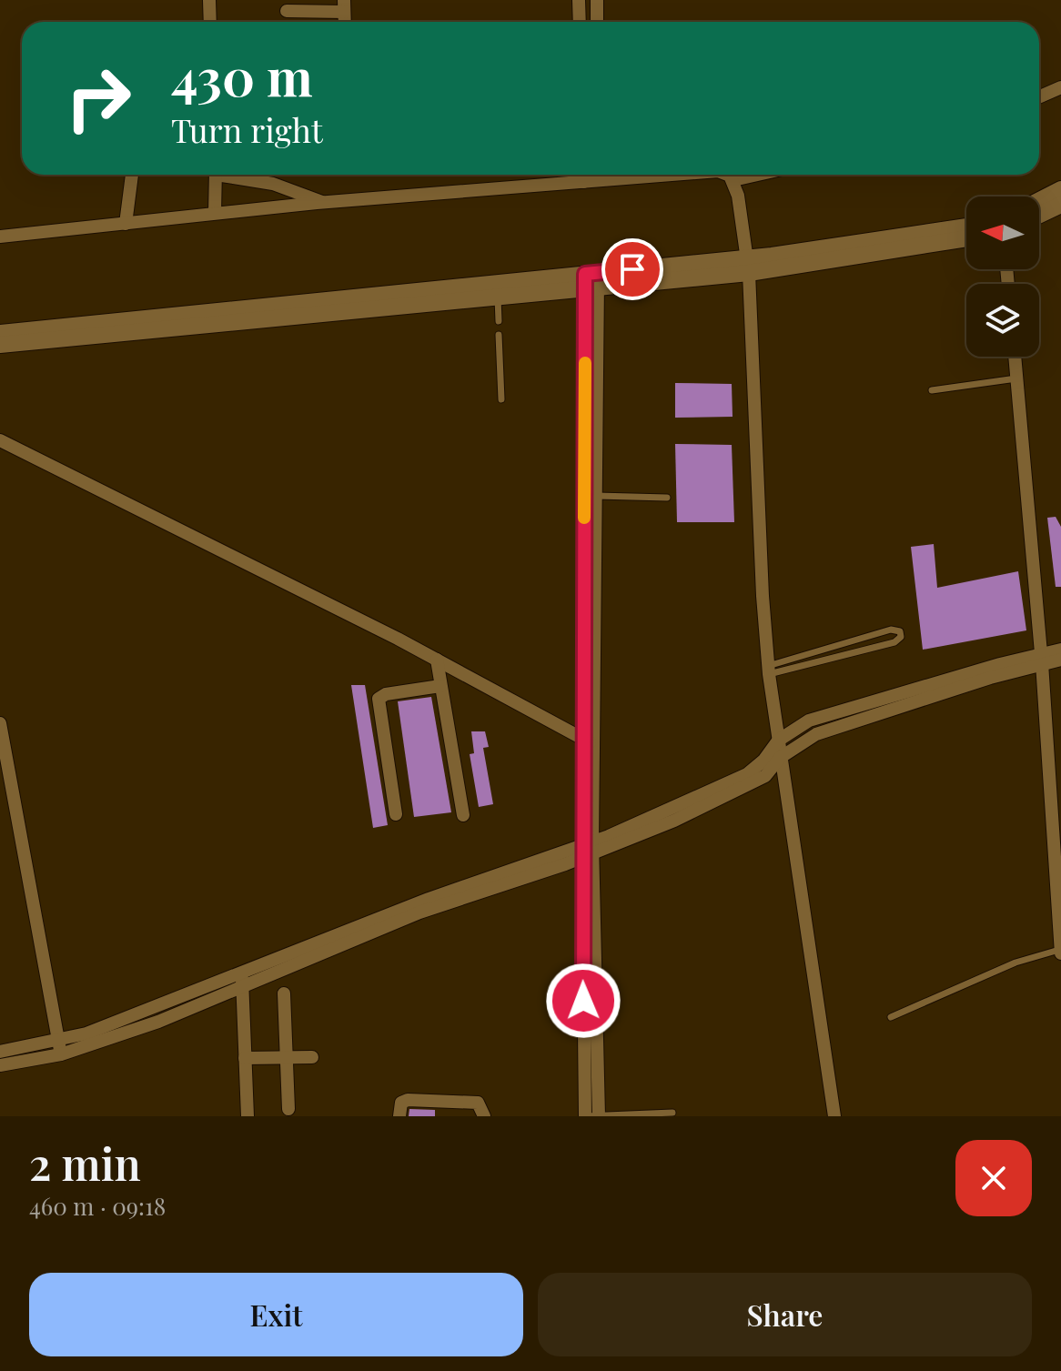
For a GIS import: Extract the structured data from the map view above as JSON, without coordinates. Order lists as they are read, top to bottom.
{
  "north": "left",
  "page": {
    "turn": ["430 m", "Turn right"],
    "heading": ["2 min", "460 m · 09:18"],
    "buttons": ["Exit", "Share"]
  }
}
